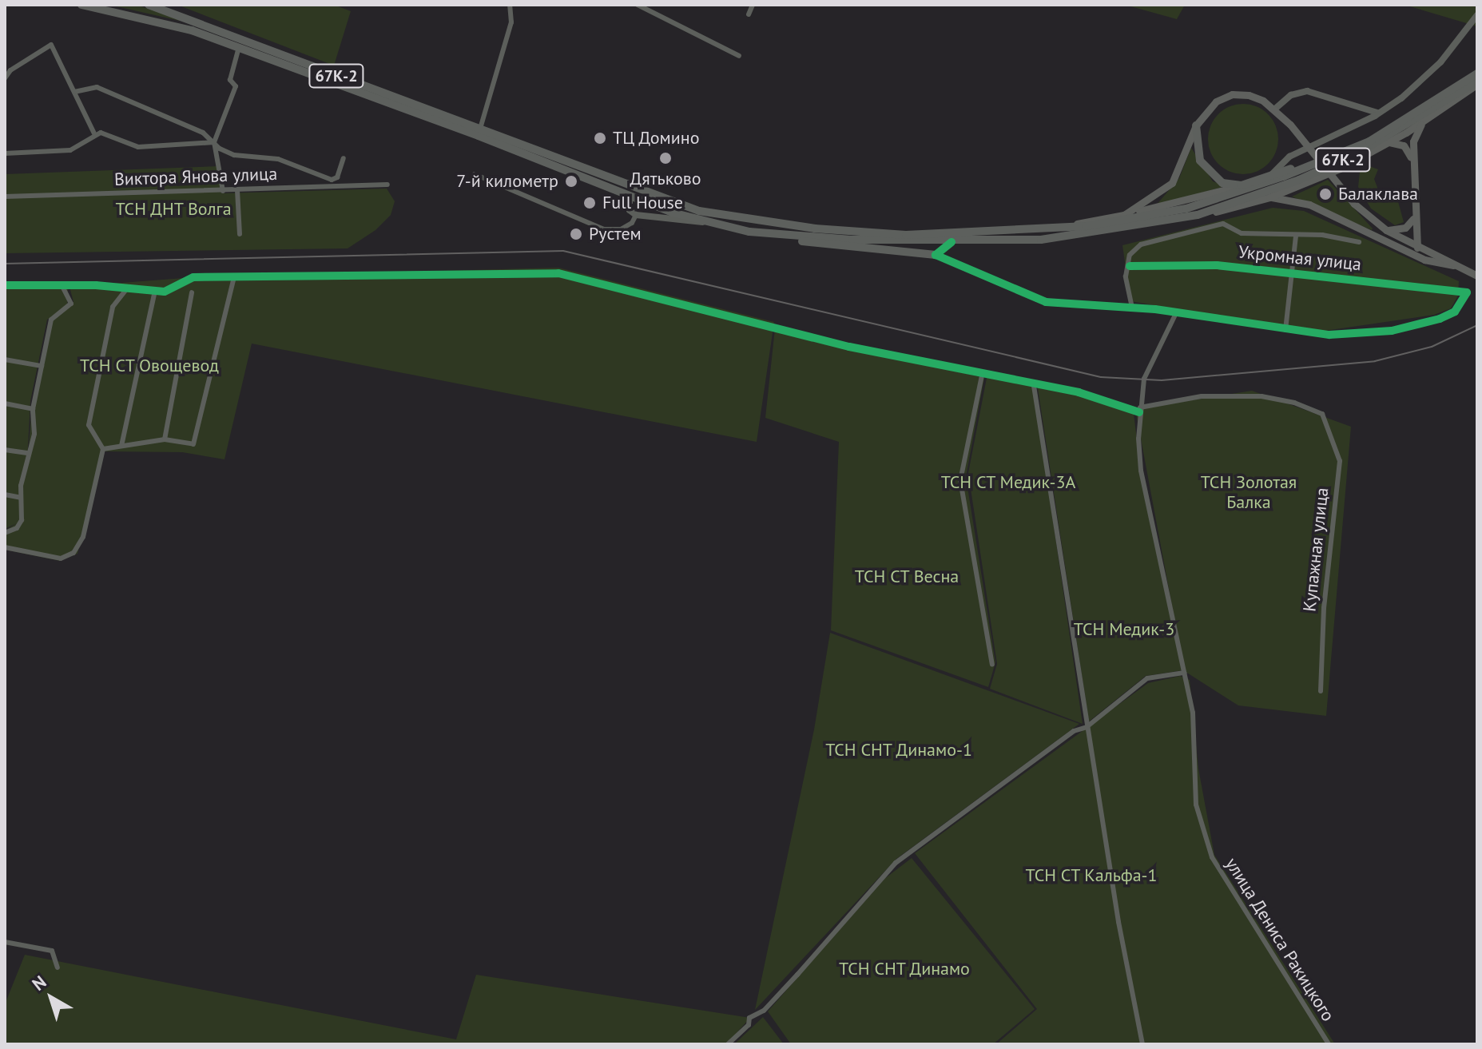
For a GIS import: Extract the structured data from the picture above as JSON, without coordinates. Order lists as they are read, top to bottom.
{
  "streets": {
    "main road": ["67К-2"],
    "street": [
      "Виктора Янова улица",
      "Укромная улица",
      "Купажная улица",
      "улица Дениса Ракицкого"
    ]
  },
  "crossings": [
    ["Купажная улица", "улица Дениса Ракицкого"]
  ],
  "parks": [
    "ТСН ДНТ Волга",
    "ТСН СТ Овощевод",
    "ТСН Золотая Балка",
    "ТСН СТ Медик-3А",
    "ТСН СТ Весна",
    "ТСН Медик-3",
    "ТСН СНТ Динамо-1",
    "ТСН СТ Кальфа-1",
    "ТСН СНТ Динамо"
  ],
  "places": [
    "ТЦ Домино",
    "Дятьково",
    "7-й километр",
    "Балаклава",
    "Full House",
    "Рустем"
  ],
  "north": "top left"
}
